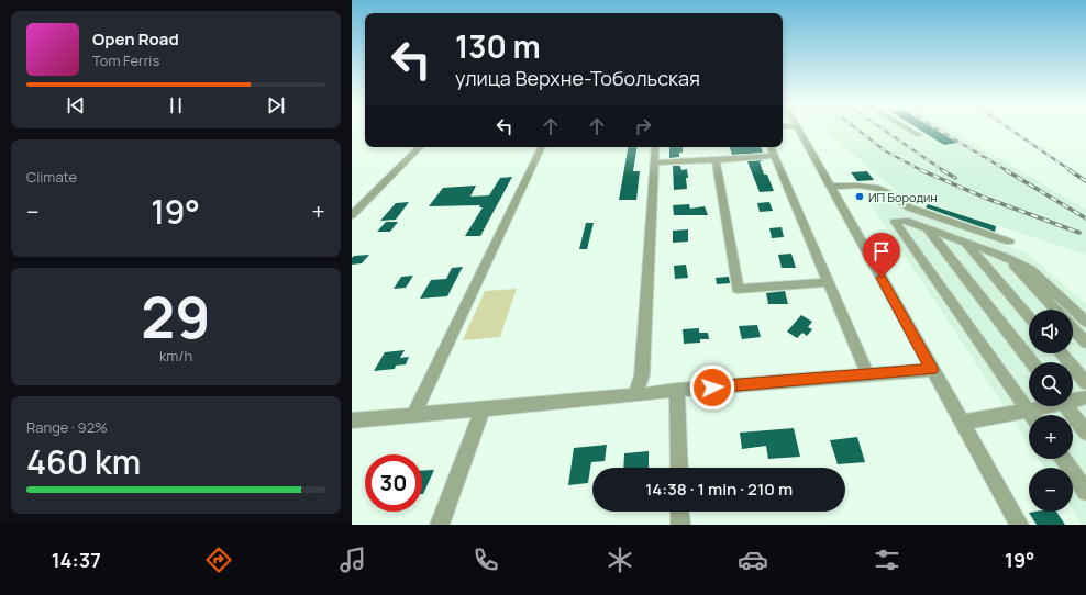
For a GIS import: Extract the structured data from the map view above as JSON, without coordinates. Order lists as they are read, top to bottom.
{
  "places": ["ИП Бородин"],
  "page": {
    "turn": ["130 m", "улица Верхне-Тобольская"],
    "song": ["Open Road", "Tom Ferris"],
    "tile": [
      "Climate",
      ["29", "km/h"],
      ["Range · 92%", "460 km"]
    ],
    "heat": ["−", "19°", "+"],
    "map_buttons": ["+", "−"],
    "limit": "30",
    "trip": "14:38 · 1 min · 210 m",
    "tabs": ["14:37", "19°"]
  }
}
